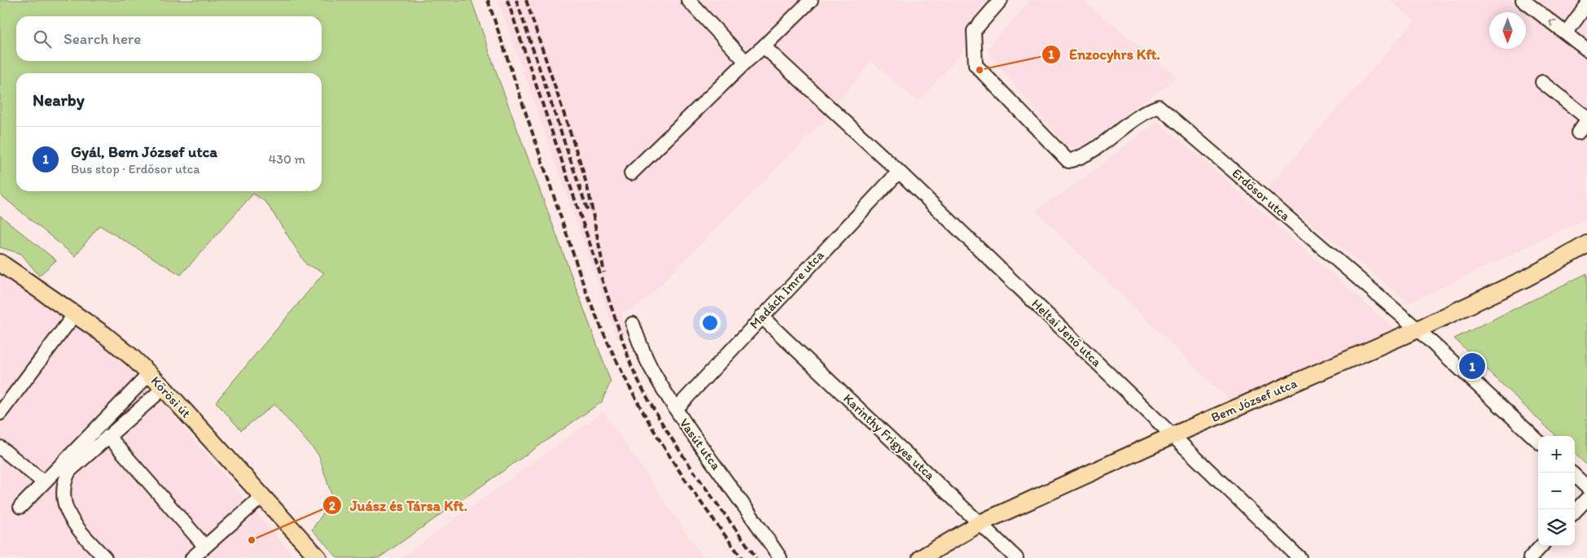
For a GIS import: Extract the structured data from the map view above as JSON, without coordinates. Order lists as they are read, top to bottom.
{
  "streets": {
    "main road": ["Kőrösi út", "Bem József utca"],
    "street": [
      "Erdősor utca",
      "Madách Imre utca",
      "Heltai Jenő utca",
      "Karinthy Frigyes utca",
      "Vasút utca"
    ]
  },
  "crossings": [
    ["Erdősor utca", "Bem József utca"],
    ["Madách Imre utca", "Heltai Jenő utca"],
    ["Madách Imre utca", "Karinthy Frigyes utca"],
    ["Madách Imre utca", "Vasút utca"],
    ["Heltai Jenő utca", "Bem József utca"],
    ["Bem József utca", "Karinthy Frigyes utca"]
  ],
  "places": ["Enzocyhrs Kft.", "Juász és Társa Kft."],
  "north": "bottom",
  "page": {
    "search": "Search here",
    "heading": "Nearby",
    "list": [
      {
        "mark": "1",
        "name": "Gyál, Bem József utca",
        "note": "Bus stop · Erdősor utca",
        "value": "430 m"
      }
    ],
    "pins": "1",
    "map_buttons": ["+", "−"]
  }
}
